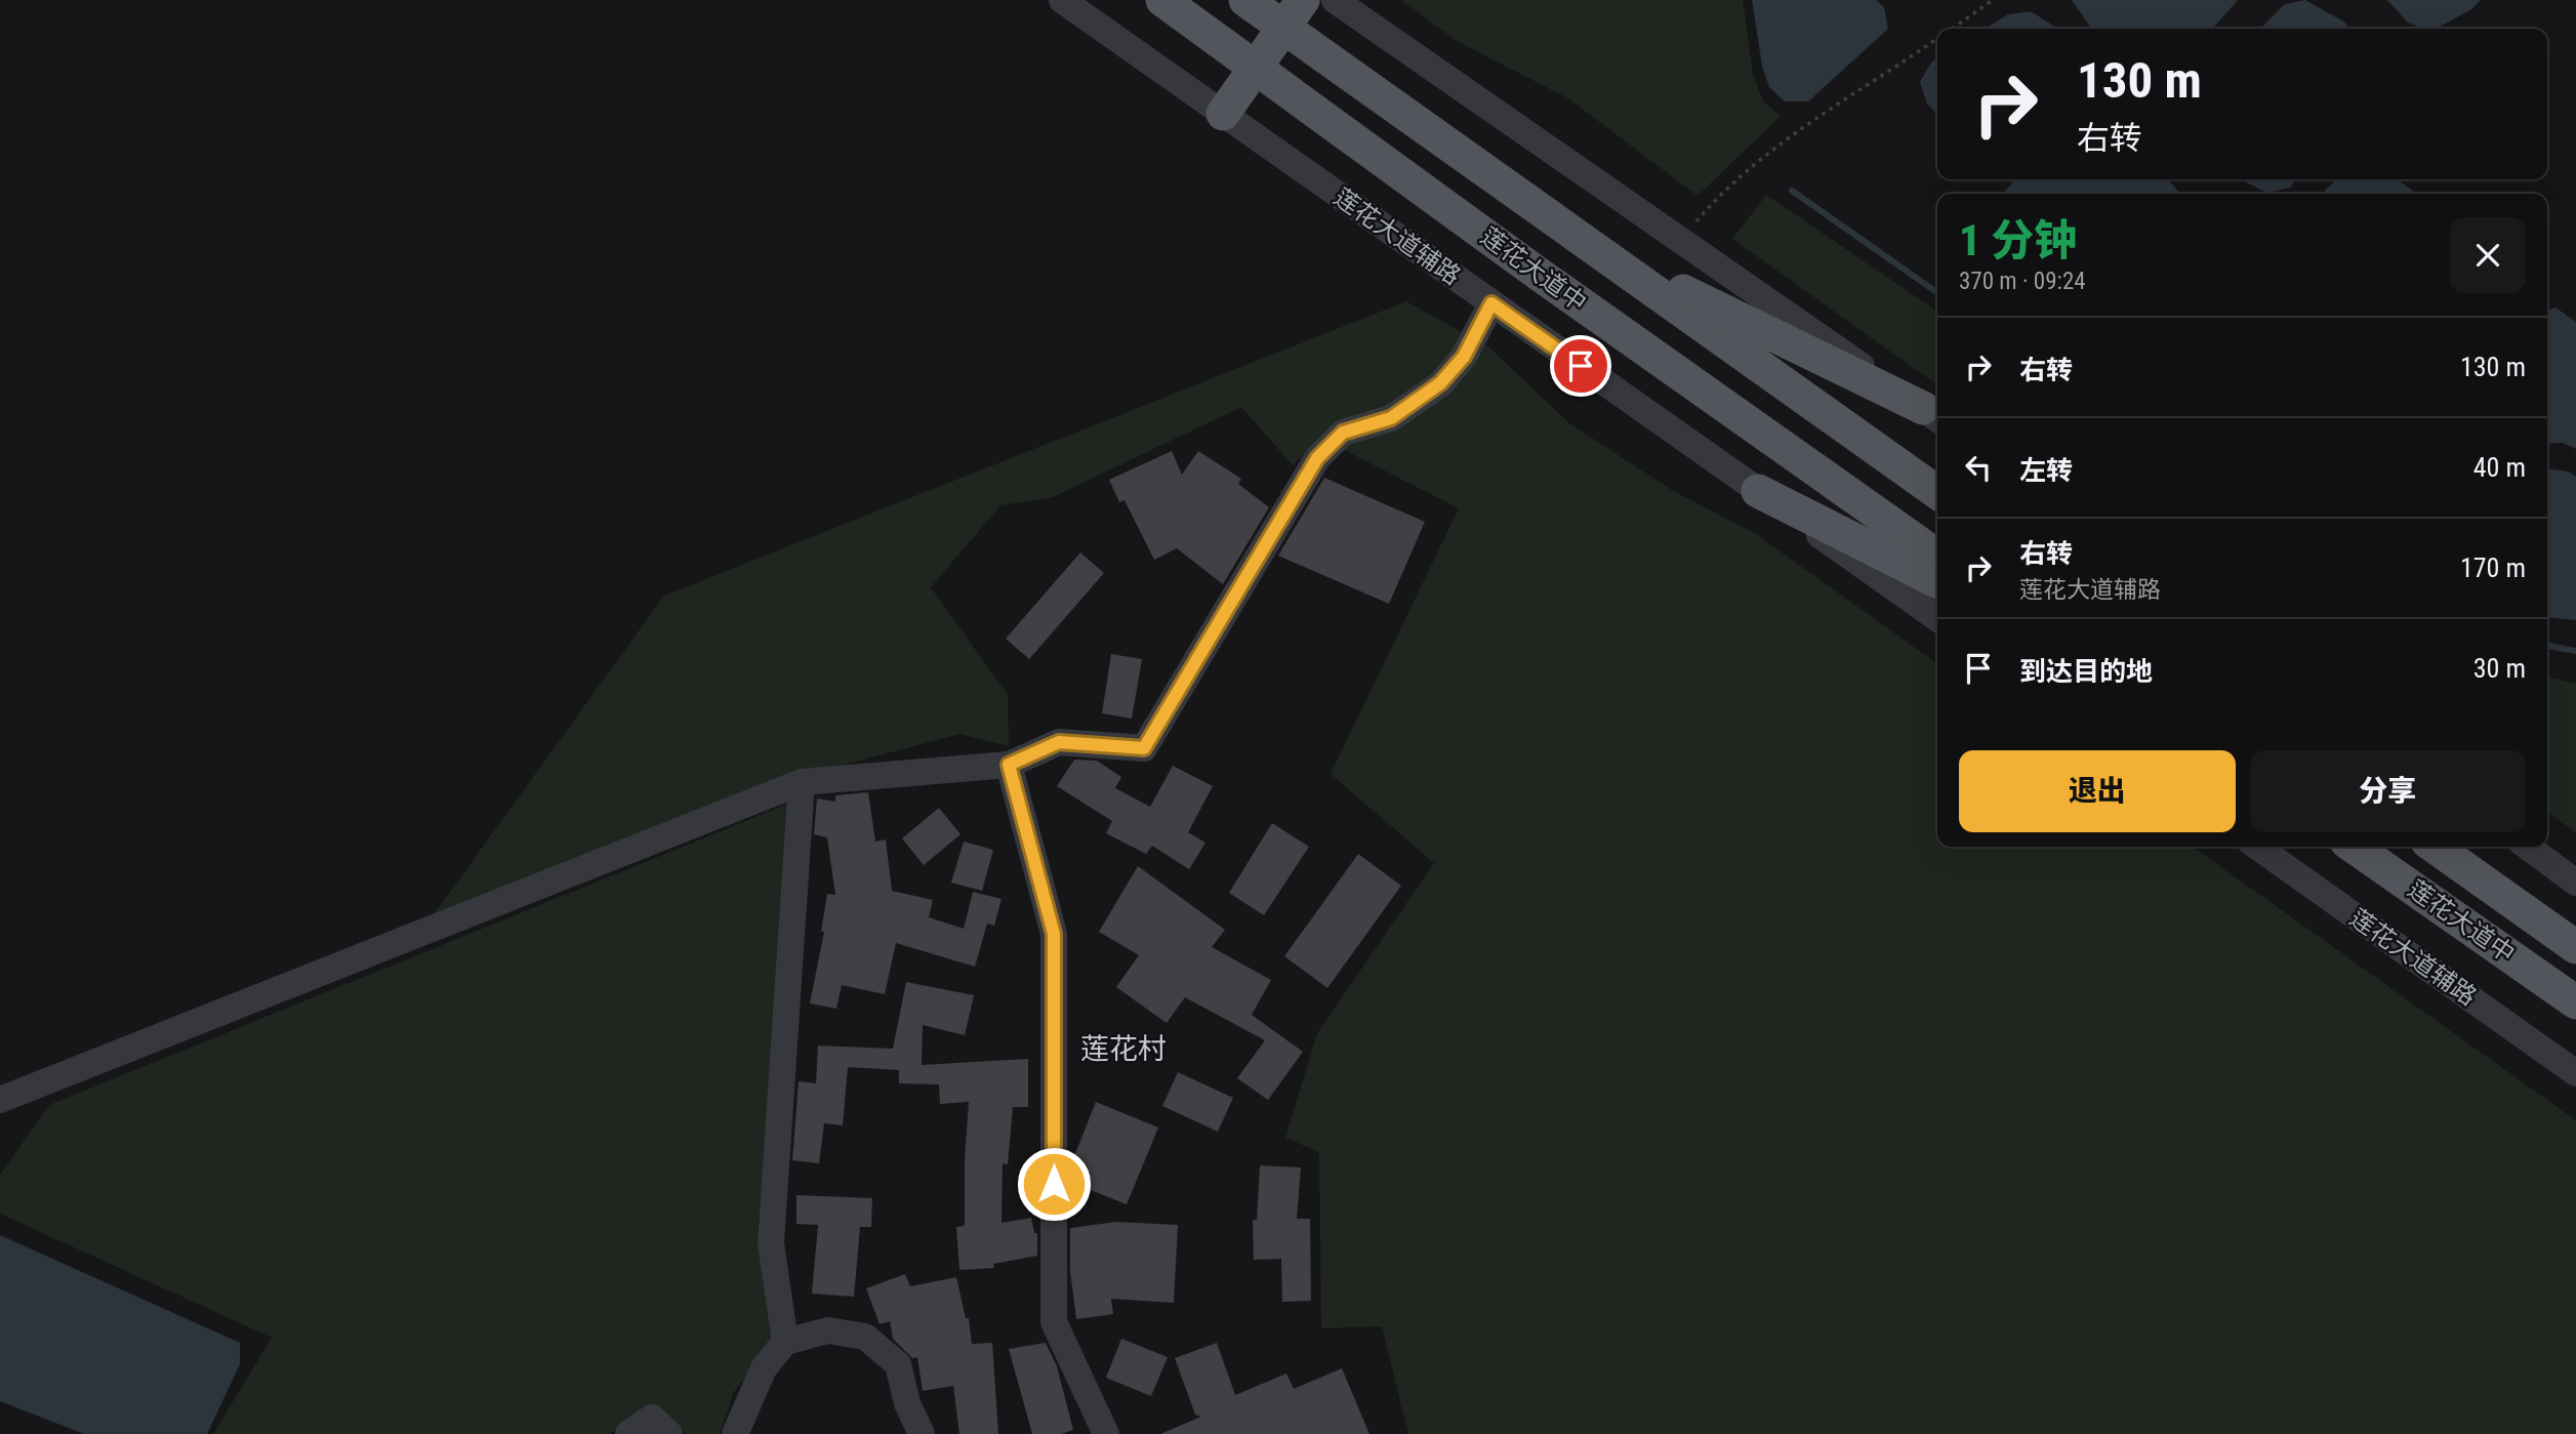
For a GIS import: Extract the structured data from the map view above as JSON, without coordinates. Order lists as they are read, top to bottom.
{
  "streets": {
    "main road": ["莲花大道中"],
    "street": ["莲花大道辅路"]
  },
  "districts": ["莲花村"],
  "page": {
    "turn": ["130 m", "右转"],
    "heading": ["1 分钟", "370 m · 09:24"],
    "list": [
      {
        "name": "右转",
        "value": "130 m"
      },
      {
        "name": "左转",
        "value": "40 m"
      },
      {
        "name": "右转",
        "note": "莲花大道辅路",
        "value": "170 m"
      },
      {
        "name": "到达目的地",
        "value": "30 m"
      }
    ],
    "buttons": ["退出", "分享"]
  }
}
